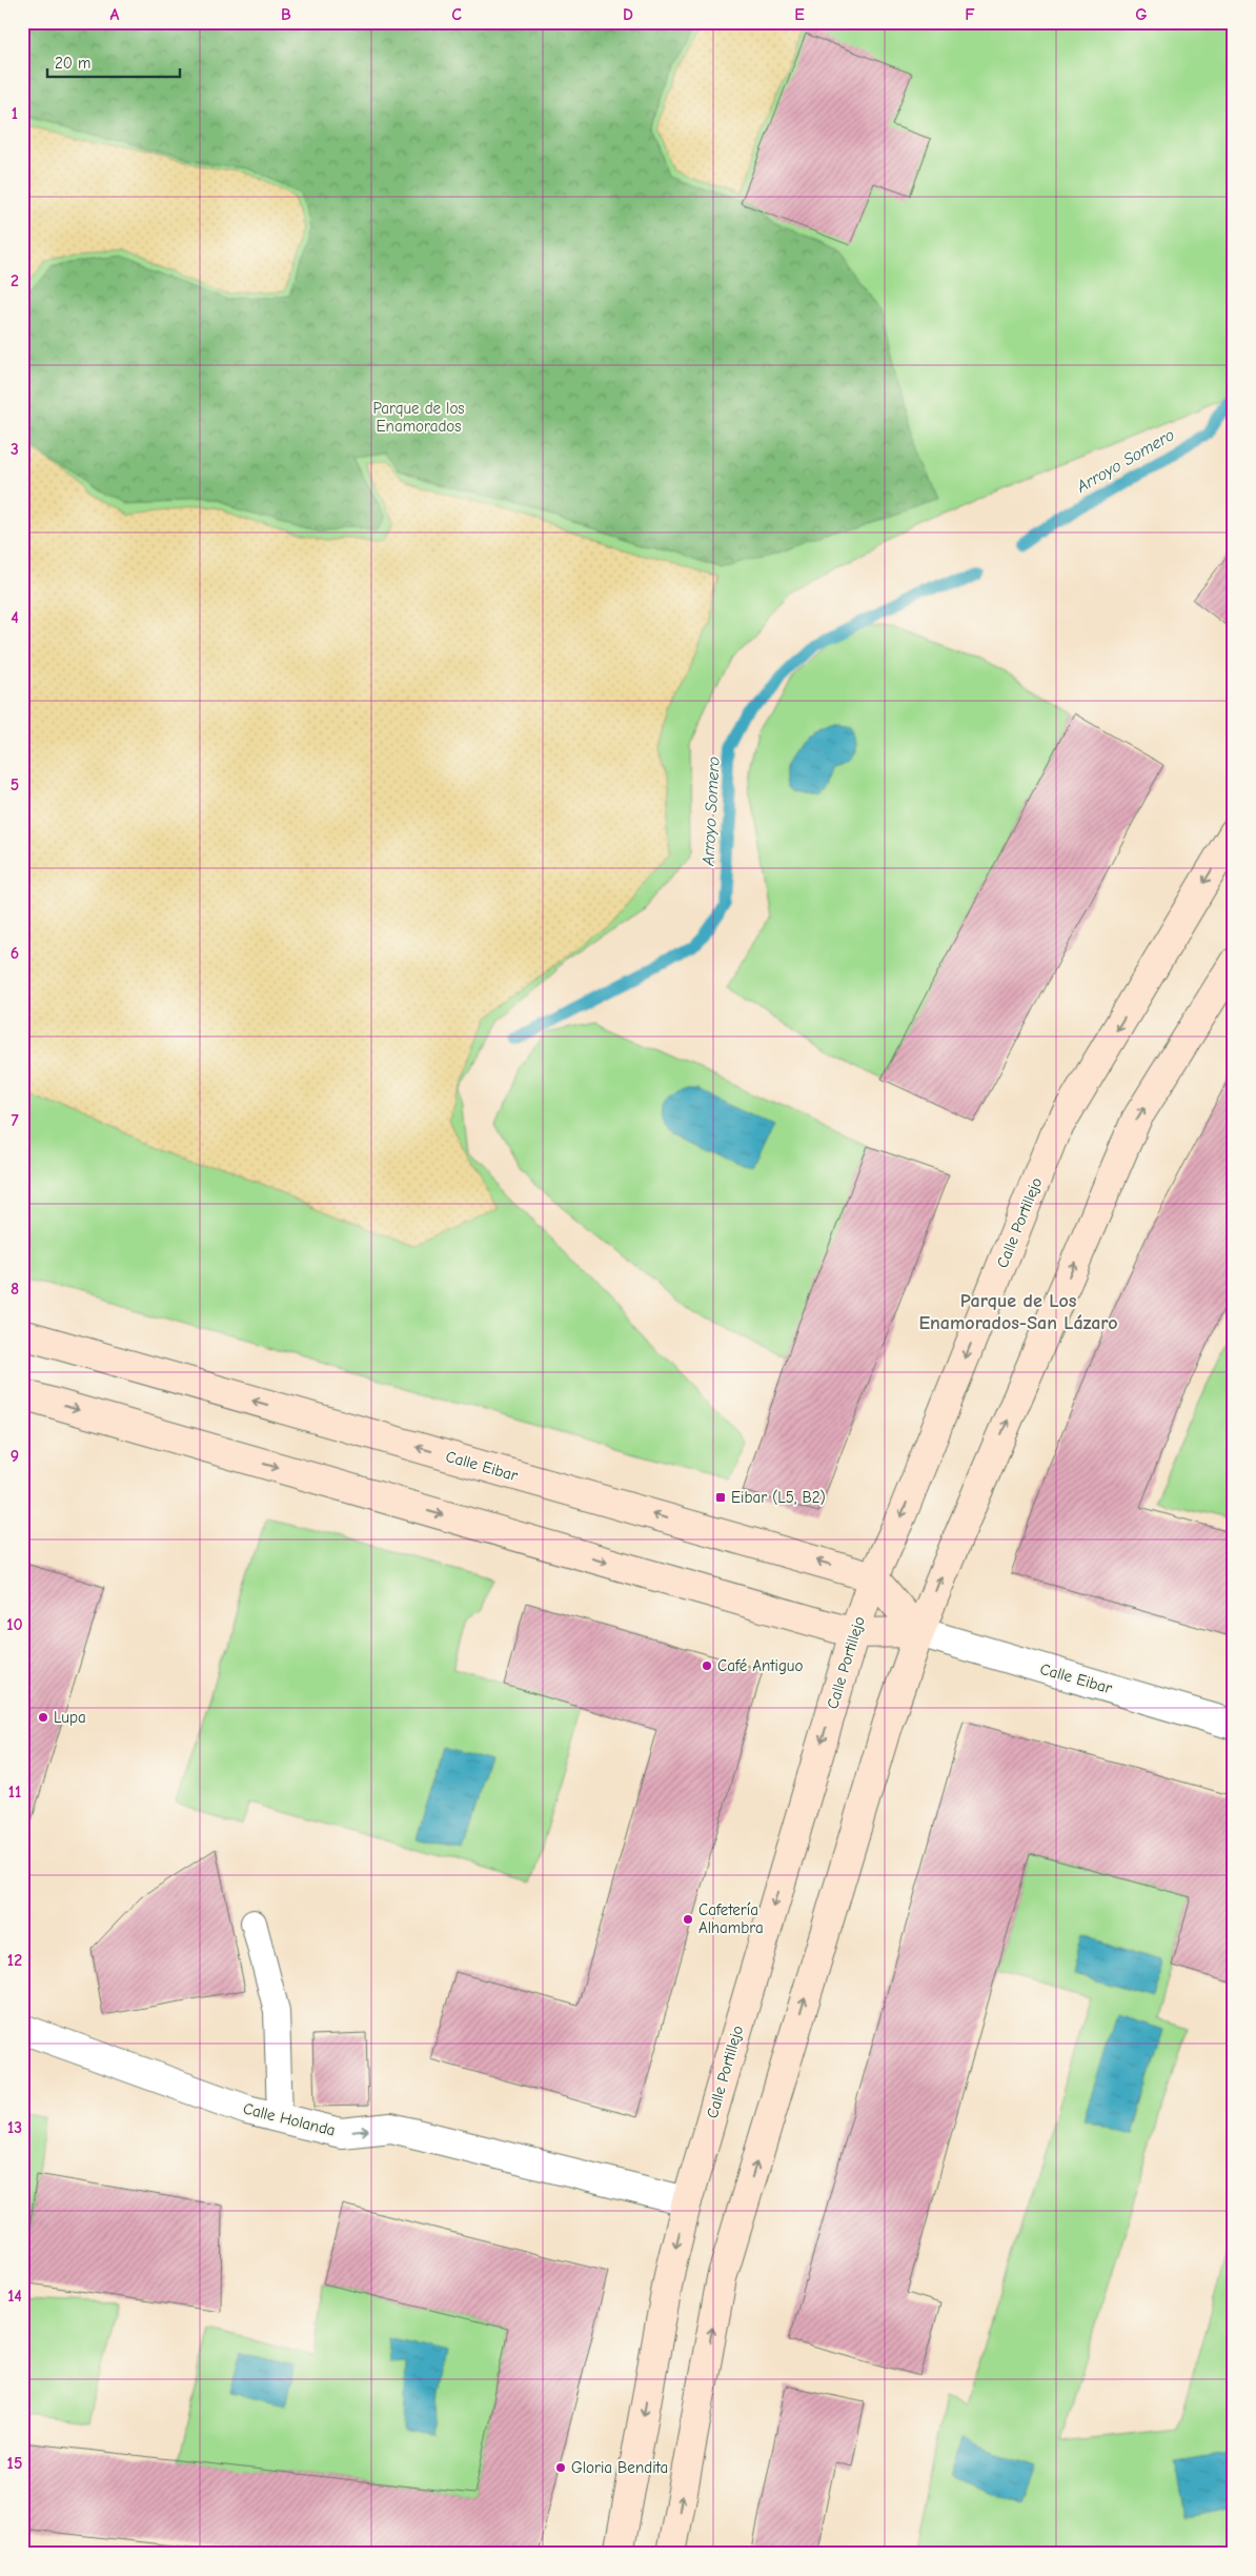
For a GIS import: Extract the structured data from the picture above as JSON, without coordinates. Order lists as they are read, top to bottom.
{
  "streets": {
    "main road": ["Calle Portillejo", "Calle Eibar"],
    "street": ["Calle Holanda"]
  },
  "crossings": [
    ["Calle Portillejo", "Calle Eibar"],
    ["Calle Portillejo", "Calle Holanda"]
  ],
  "one_way": ["Calle Holanda"],
  "districts": ["Parque de Los Enamorados-San Lázaro"],
  "water": ["Arroyo Somero"],
  "parks": ["Parque de los Enamorados"],
  "places": {
    "transit": ["Eibar (L5, B2)"],
    "other": [
      "Café Antiguo",
      "Lupa",
      "Cafetería Alhambra",
      "Gloria Bendita"
    ]
  },
  "scale_bar": "20 m",
  "grid": {
    "columns": [
      "A",
      "B",
      "C",
      "D",
      "E",
      "F",
      "G"
    ],
    "rows": [
      "1",
      "2",
      "3",
      "4",
      "5",
      "6",
      "7",
      "8",
      "9",
      "10",
      "11",
      "12",
      "13",
      "14",
      "15"
    ]
  }
}
